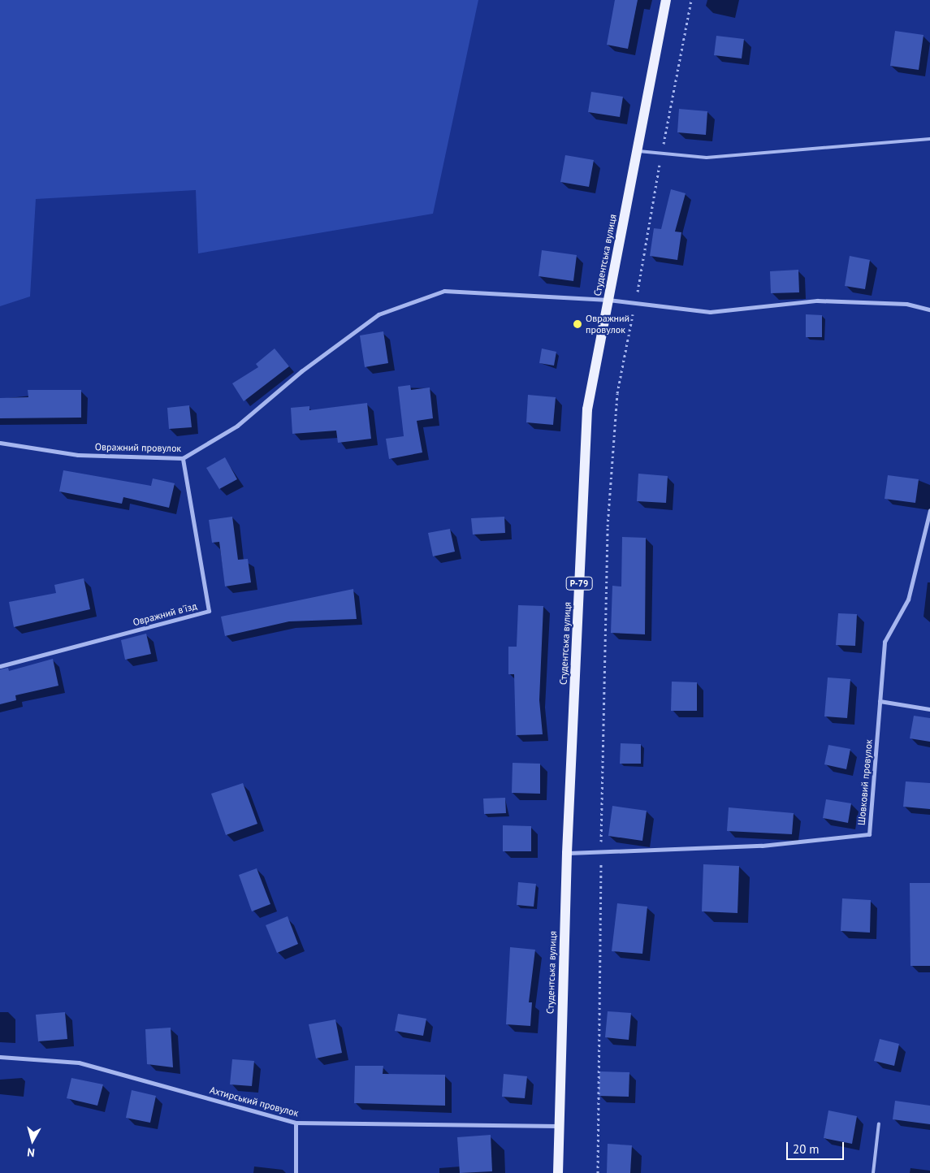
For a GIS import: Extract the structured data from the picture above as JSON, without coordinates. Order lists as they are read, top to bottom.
{
  "streets": {
    "main road": ["Студентська вулиця", "Р-79"],
    "street": [
      "Овражний провулок",
      "Овражний в'їзд",
      "Шовковий провулок",
      "Ахтирський провулок"
    ]
  },
  "crossings": [
    ["Студентська вулиця", "Овражний провулок"],
    ["Студентська вулиця", "Шовковий провулок"],
    ["Студентська вулиця", "Ахтирський провулок"],
    ["Овражний провулок", "Овражний в'їзд"]
  ],
  "places": ["Овражний провулок"],
  "scale_bar": "20 m",
  "north": "bottom"
}
